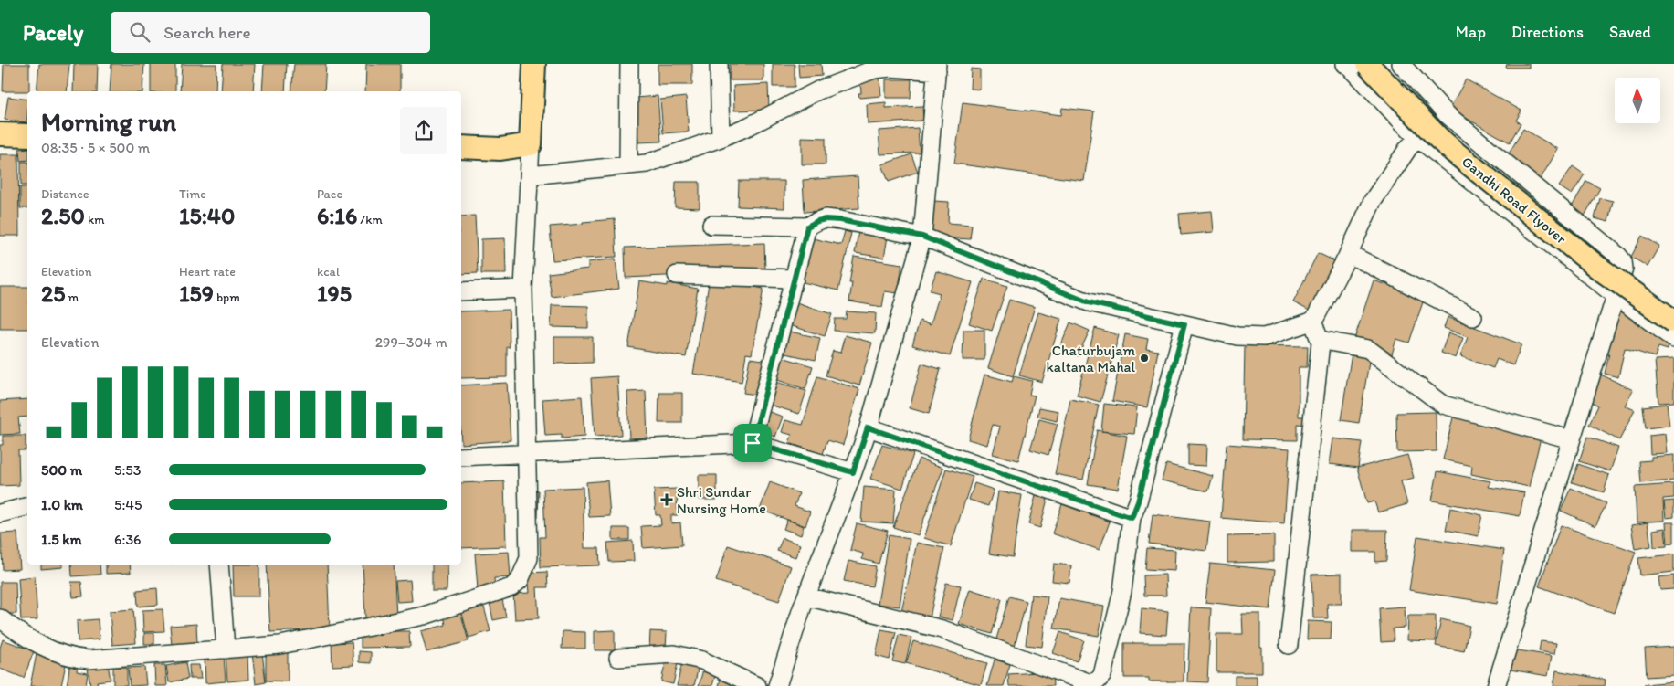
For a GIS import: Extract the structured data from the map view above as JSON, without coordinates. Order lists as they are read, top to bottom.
{
  "streets": {
    "main road": ["Gandhi Road Flyover"]
  },
  "places": {
    "other": ["Chaturbujam kaltana Mahal"],
    "health": ["Shri Sundar Nursing Home"]
  },
  "north": "top",
  "page": {
    "header": "Pacely",
    "search": "Search here",
    "nav": ["Map", "Directions", "Saved"],
    "heading": ["Morning run", "08:35 · 5 × 500 m"],
    "stats": [
      ["Distance", "2.50 km"],
      ["Time", "15:40"],
      ["Pace", "6:16 /km"],
      ["Elevation", "25 m"],
      ["Heart rate", "159 bpm"],
      ["kcal", "195"]
    ],
    "chart": ["Elevation", "299–304 m"],
    "list": [
      {
        "name": "500 m",
        "note": "5:53"
      },
      {
        "name": "1.0 km",
        "note": "5:45"
      },
      {
        "name": "1.5 km",
        "note": "6:36"
      }
    ]
  }
}
